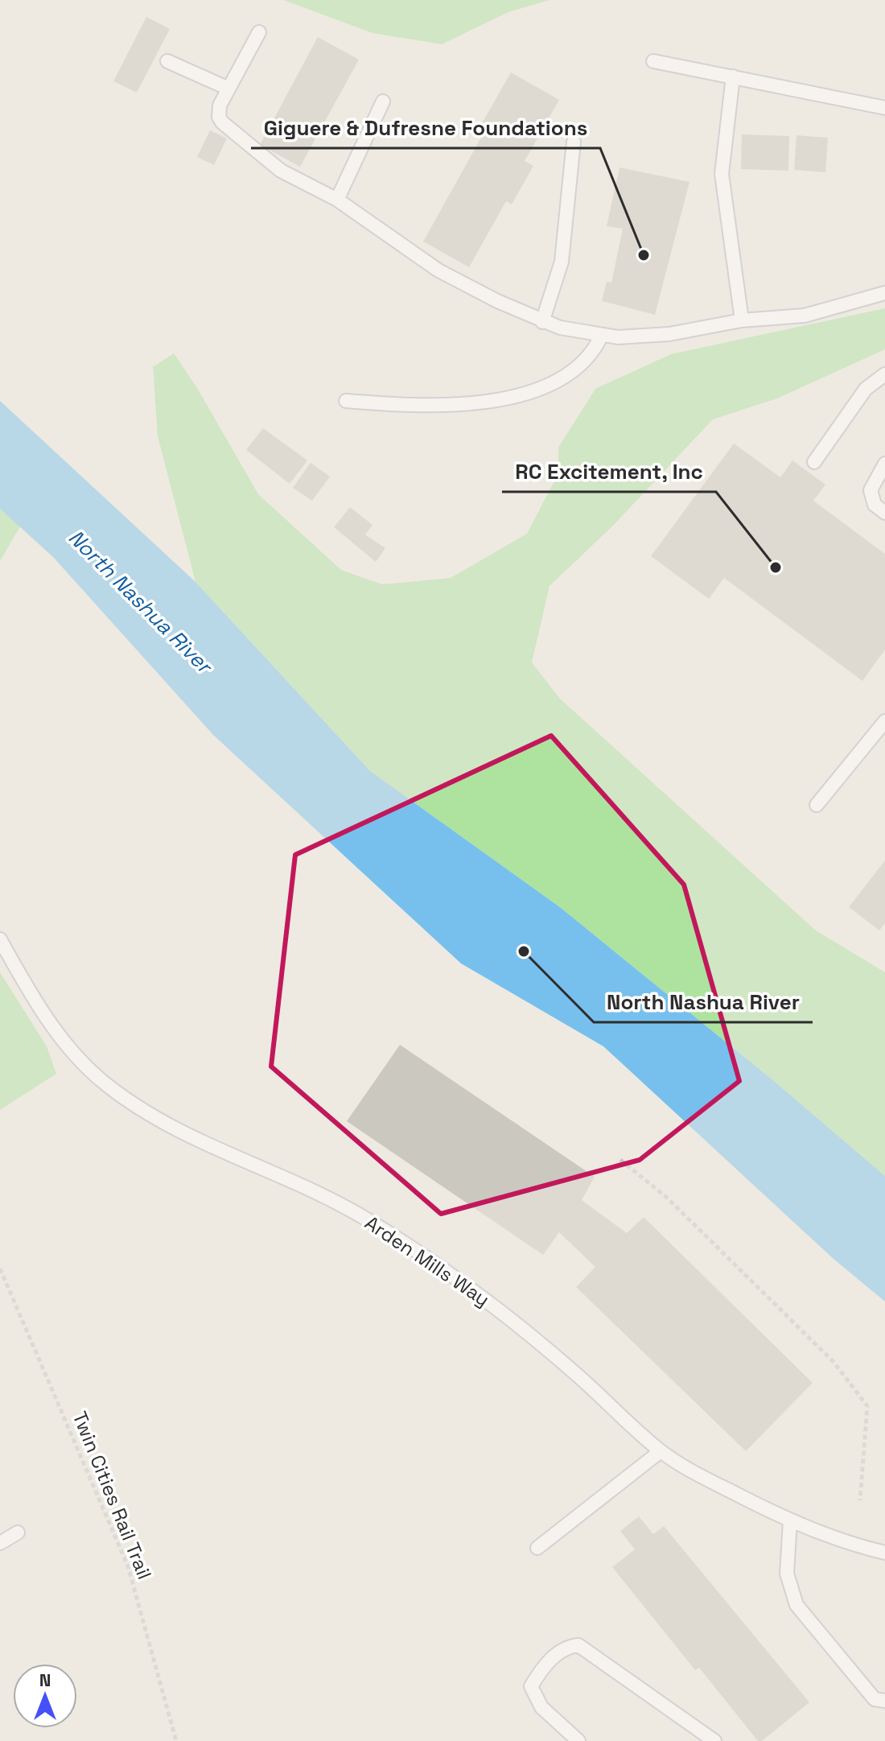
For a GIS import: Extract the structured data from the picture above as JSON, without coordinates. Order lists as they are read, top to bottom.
{
  "streets": {
    "lane": ["Arden Mills Way"],
    "path": ["Twin Cities Rail Trail"]
  },
  "water": ["North Nashua River"],
  "places": ["Giguere & Dufresne Foundations", "RC Excitement, Inc", "North Nashua River"],
  "north": "top"
}
